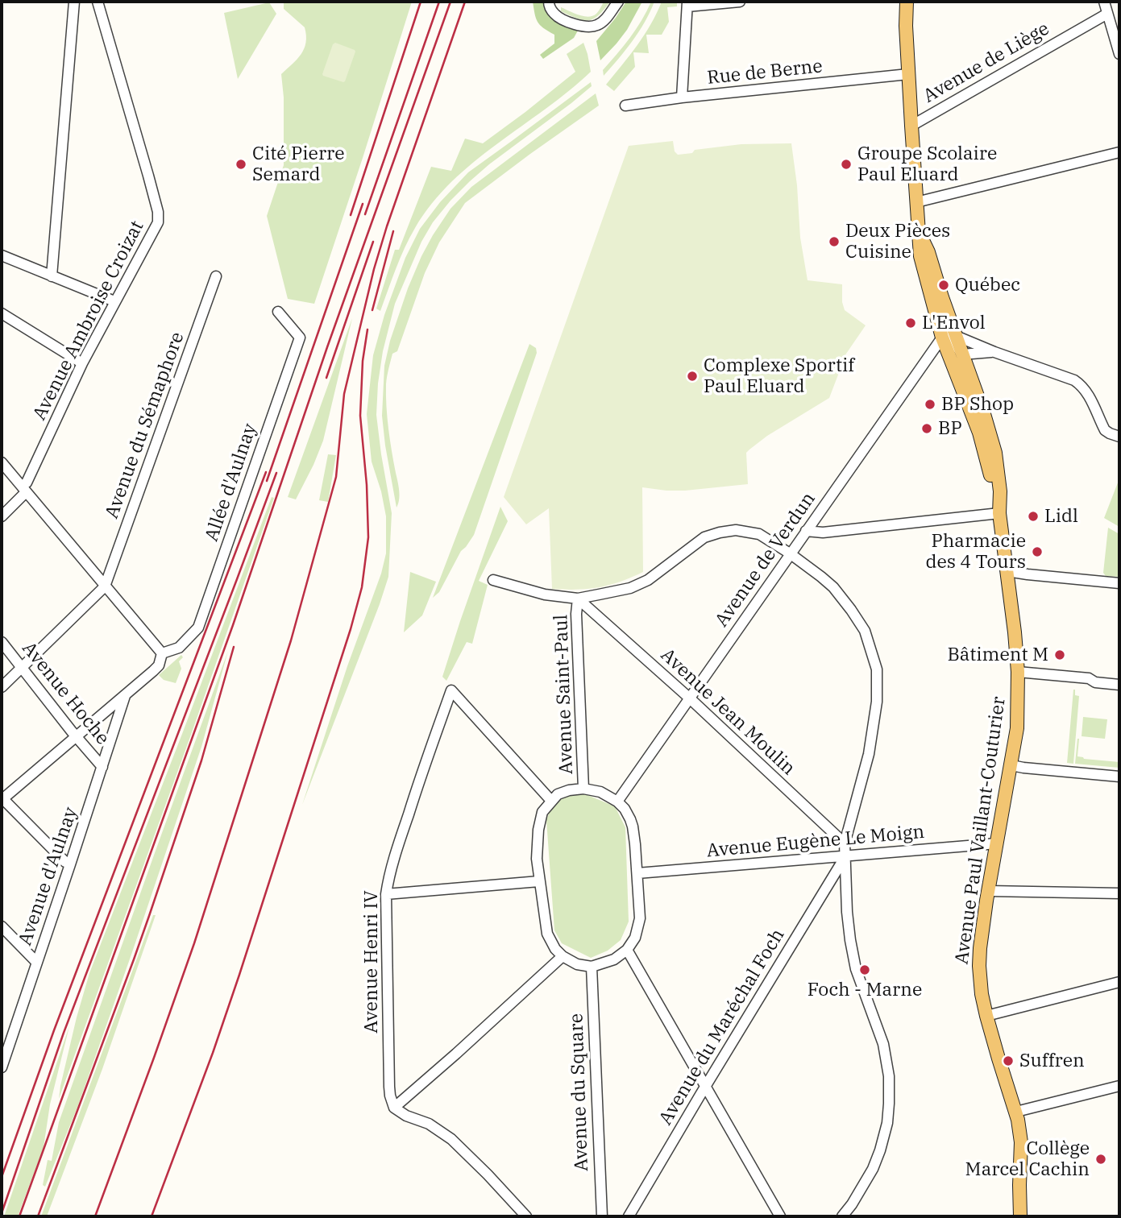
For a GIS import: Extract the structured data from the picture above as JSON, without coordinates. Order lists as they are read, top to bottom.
{
  "streets": {
    "main road": ["Avenue Paul Vaillant-Couturier"],
    "street": [
      "Avenue de Liège",
      "Rue de Berne",
      "Avenue Ambroise Croizat",
      "Avenue du Sémaphore",
      "Allée d'Aulnay",
      "Avenue de Verdun",
      "Avenue Hoche",
      "Avenue Saint-Paul",
      "Avenue Jean Moulin",
      "Avenue Eugène Le Moign",
      "Avenue d'Aulnay",
      "Avenue Henri IV",
      "Avenue du Maréchal Foch",
      "Avenue du Square"
    ]
  },
  "crossings": [
    ["Avenue de Liège", "Avenue Paul Vaillant-Couturier"],
    ["Rue de Berne", "Avenue Paul Vaillant-Couturier"],
    ["Avenue de Verdun", "Avenue Saint-Paul"],
    ["Avenue de Verdun", "Avenue Jean Moulin"],
    ["Avenue de Verdun", "Avenue Paul Vaillant-Couturier"],
    ["Avenue de Verdun", "Avenue Eugène Le Moign"],
    ["Avenue de Verdun", "Avenue Henri IV"],
    ["Avenue de Verdun", "Avenue du Square"],
    ["Avenue Hoche", "Avenue d'Aulnay"],
    ["Avenue Saint-Paul", "Avenue Jean Moulin"],
    ["Avenue Saint-Paul", "Avenue Eugène Le Moign"],
    ["Avenue Saint-Paul", "Avenue Henri IV"],
    ["Avenue Saint-Paul", "Avenue du Square"],
    ["Avenue Paul Vaillant-Couturier", "Avenue Eugène Le Moign"],
    ["Avenue Eugène Le Moign", "Avenue Henri IV"],
    ["Avenue Eugène Le Moign", "Avenue du Maréchal Foch"],
    ["Avenue Eugène Le Moign", "Avenue du Square"],
    ["Avenue Henri IV", "Avenue du Square"]
  ],
  "places": [
    "Cité Pierre Semard",
    "Groupe Scolaire Paul Eluard",
    "Deux Pièces Cuisine",
    "Québec",
    "L'Envol",
    "Complexe Sportif Paul Eluard",
    "BP Shop",
    "BP",
    "Lidl",
    "Pharmacie des 4 Tours",
    "Bâtiment M",
    "Foch - Marne",
    "Suffren",
    "Collège Marcel Cachin"
  ]
}
